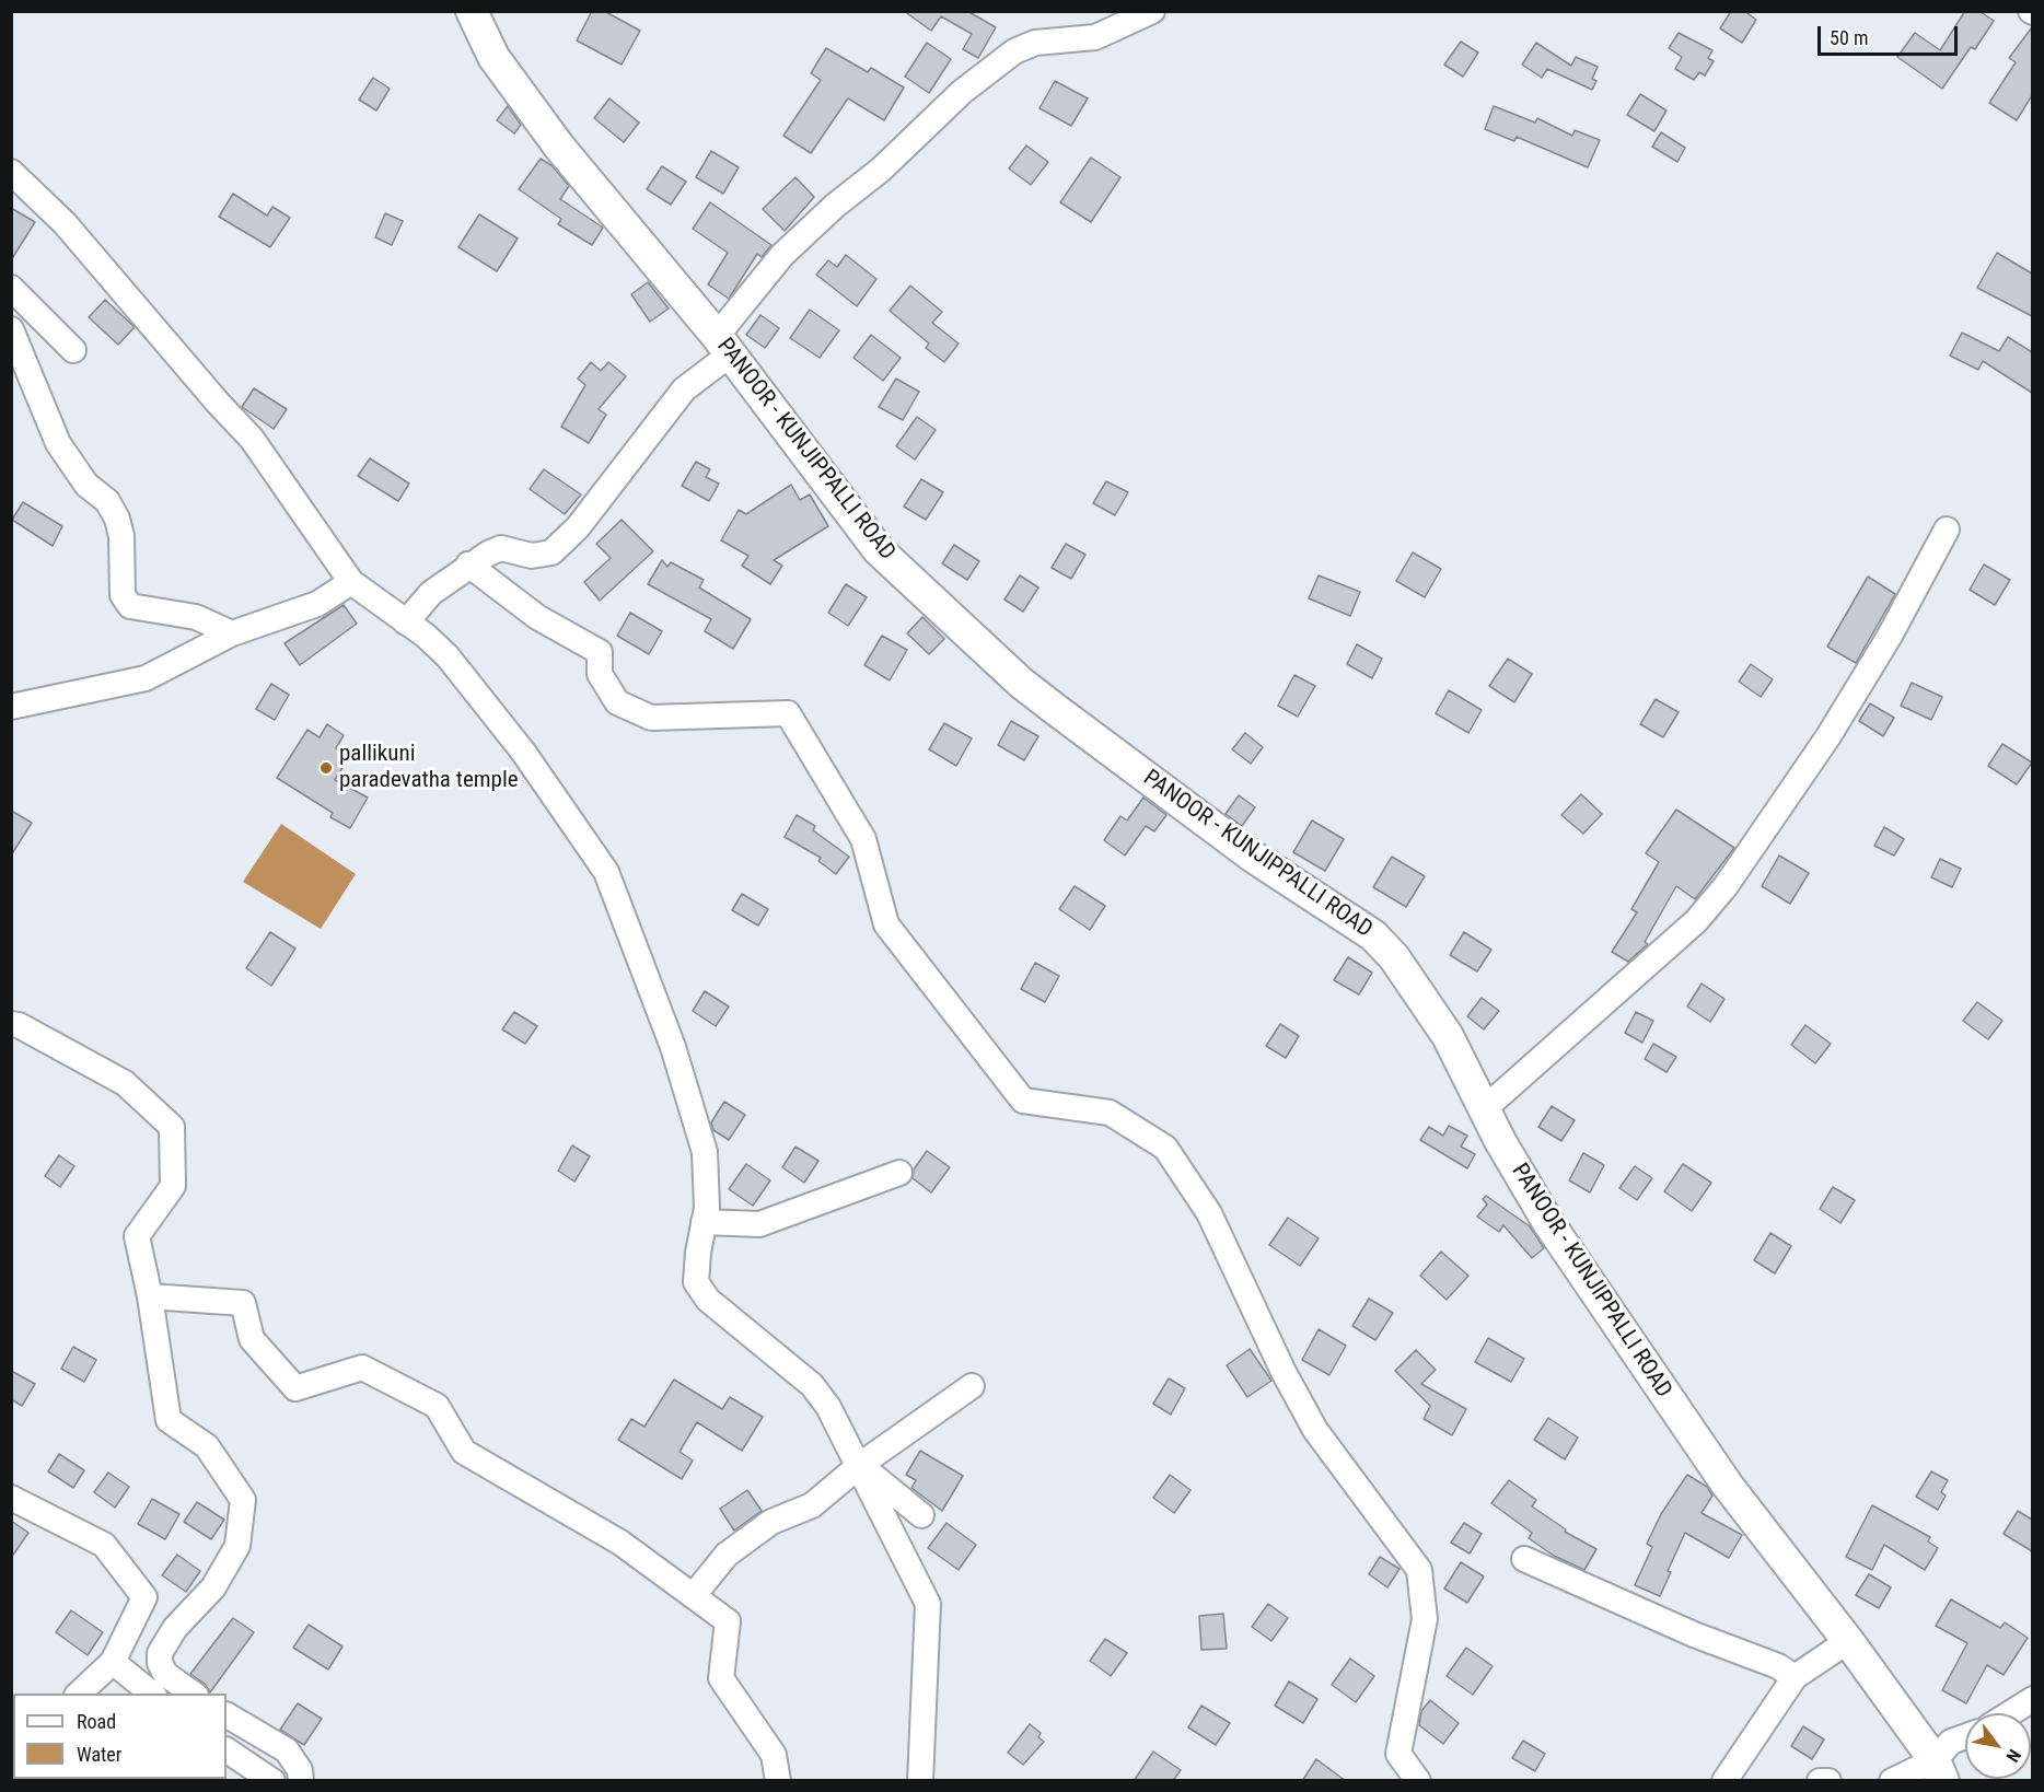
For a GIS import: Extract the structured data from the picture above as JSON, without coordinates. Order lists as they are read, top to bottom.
{
  "streets": {
    "main road": ["PANOOR - KUNJIPPALLI ROAD"]
  },
  "places": ["pallikuni paradevatha temple"],
  "legend": ["Road", "Water"],
  "scale_bar": "50 m",
  "north": "bottom right"
}
